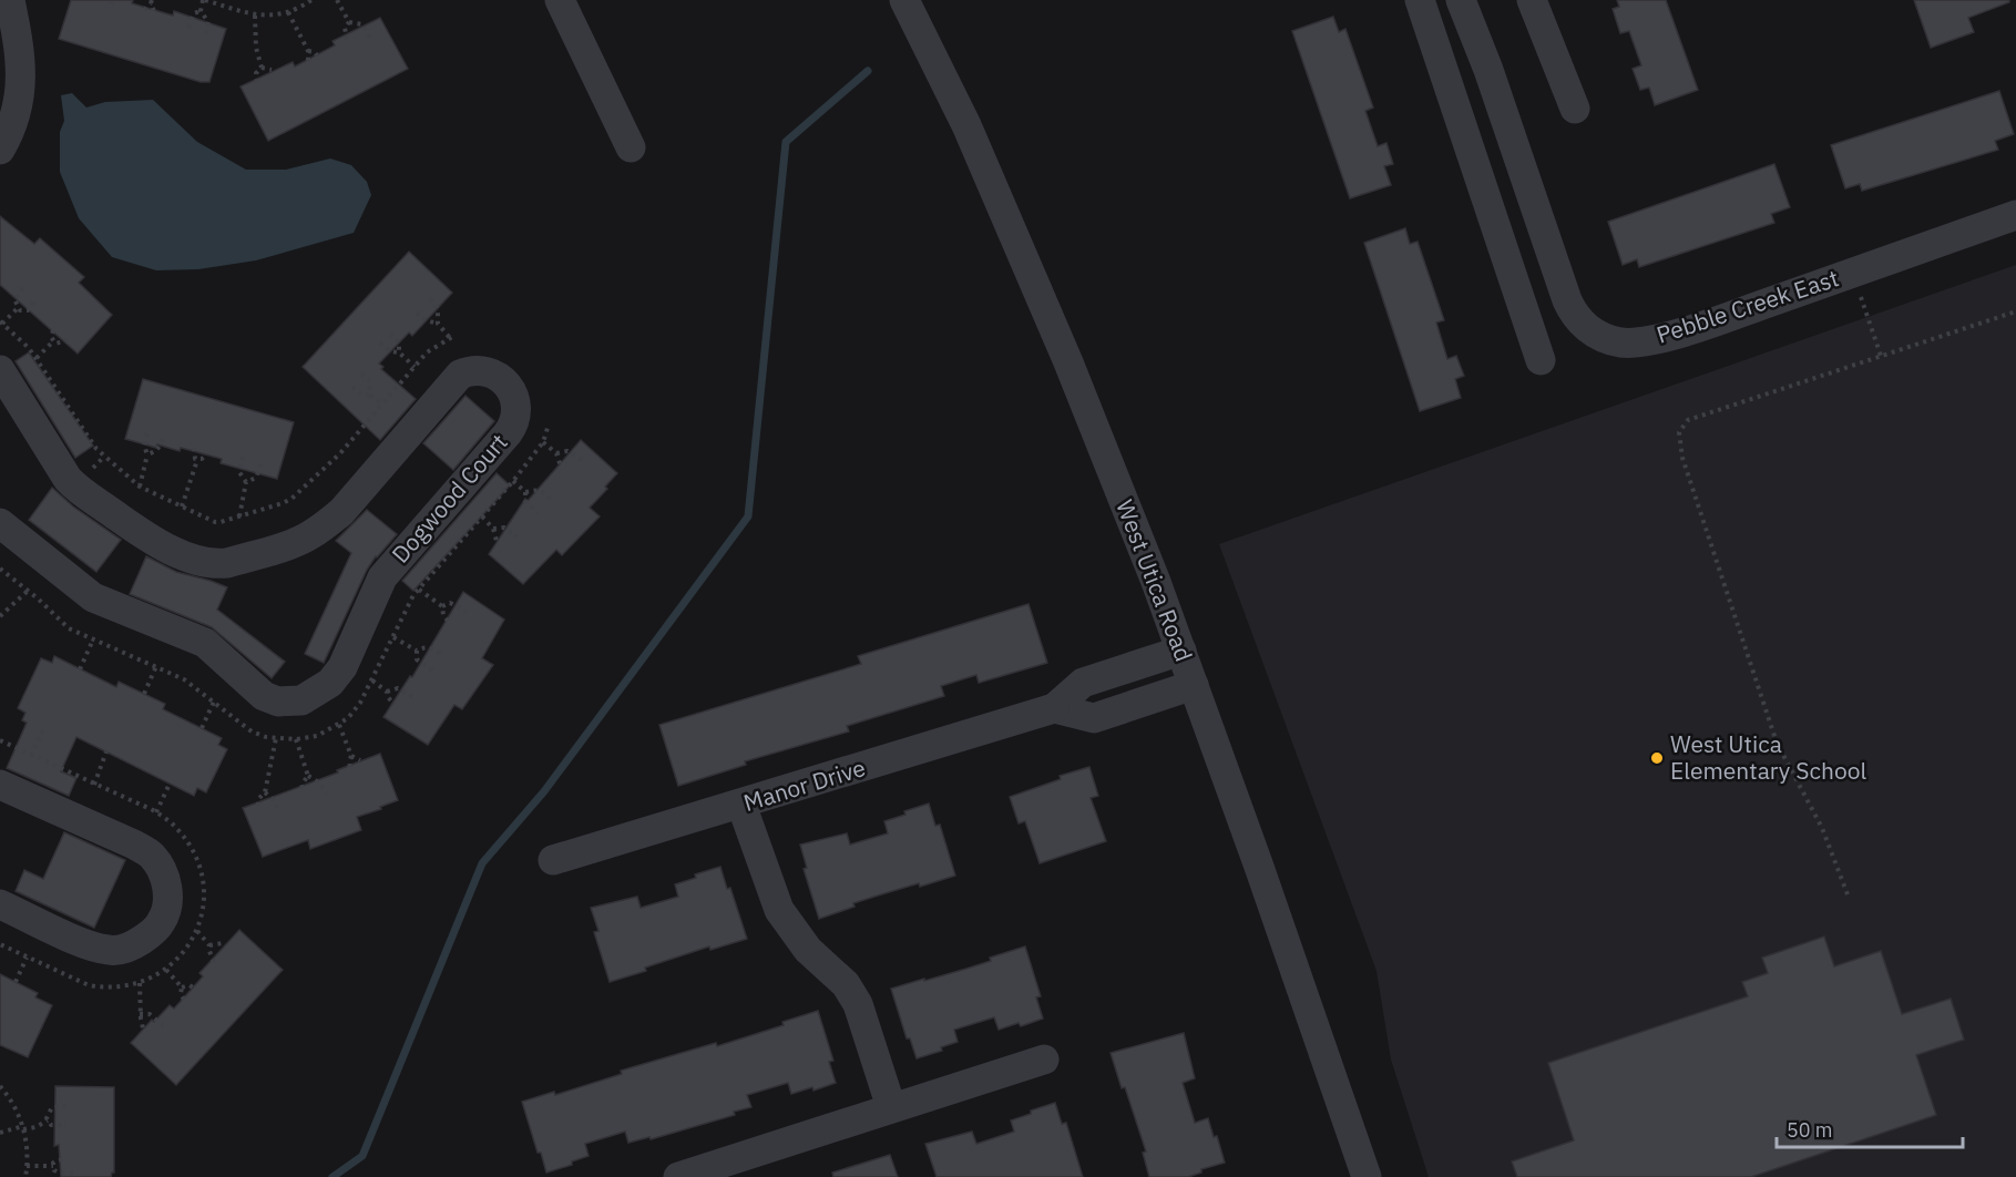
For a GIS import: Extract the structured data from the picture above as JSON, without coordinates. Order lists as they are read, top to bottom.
{
  "streets": {
    "street": [
      "Pebble Creek East",
      "Dogwood Court",
      "West Utica Road",
      "Manor Drive"
    ]
  },
  "crossings": [
    ["West Utica Road", "Manor Drive"]
  ],
  "places": ["West Utica Elementary School"],
  "scale_bar": "50 m"
}
